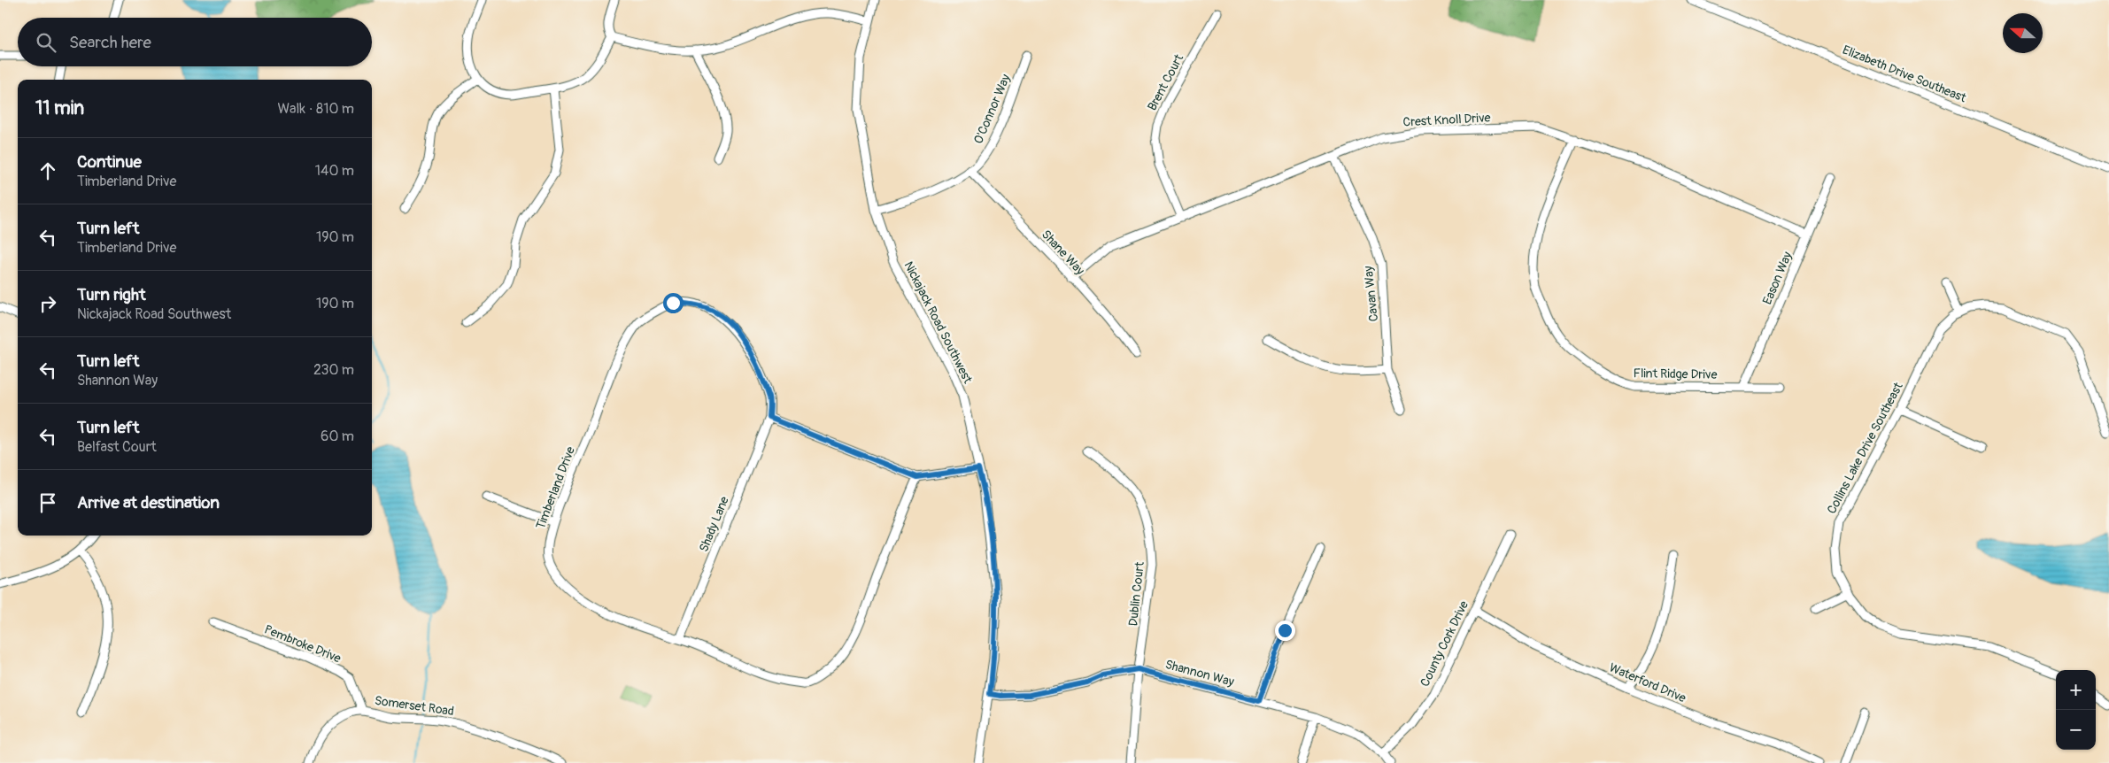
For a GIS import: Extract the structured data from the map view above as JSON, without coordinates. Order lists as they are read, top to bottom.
{
  "streets": {
    "street": [
      "Elizabeth Drive Southeast",
      "Brent Court",
      "O'Connor Way",
      "Crest Knoll Drive",
      "Shane Way",
      "Eason Way",
      "Cavan Way",
      "Nickajack Road Southwest",
      "Flint Ridge Drive",
      "Collins Lake Drive Southeast",
      "Timberland Drive",
      "Shady Lane",
      "Dublin Court",
      "Pembroke Drive",
      "County Cork Drive",
      "Shannon Way",
      "Waterford Drive",
      "Somerset Road"
    ]
  },
  "crossings": [
    ["Brent Court", "Crest Knoll Drive"],
    ["O'Connor Way", "Shane Way"],
    ["O'Connor Way", "Nickajack Road Southwest"],
    ["Crest Knoll Drive", "Shane Way"],
    ["Crest Knoll Drive", "Eason Way"],
    ["Crest Knoll Drive", "Cavan Way"],
    ["Crest Knoll Drive", "Flint Ridge Drive"],
    ["Eason Way", "Flint Ridge Drive"],
    ["Nickajack Road Southwest", "Shannon Way"],
    ["Timberland Drive", "Shady Lane"],
    ["Dublin Court", "Shannon Way"],
    ["Pembroke Drive", "Somerset Road"],
    ["County Cork Drive", "Shannon Way"],
    ["County Cork Drive", "Waterford Drive"]
  ],
  "north": "left",
  "page": {
    "search": "Search here",
    "heading": ["11 min", "Walk · 810 m"],
    "list": [
      ["Continue", "Timberland Drive", "140 m"],
      ["Turn left", "Timberland Drive", "190 m"],
      ["Turn right", "Nickajack Road Southwest", "190 m"],
      ["Turn left", "Shannon Way", "230 m"],
      ["Turn left", "Belfast Court", "60 m"],
      "Arrive at destination"
    ],
    "map_buttons": ["+", "−"]
  }
}
